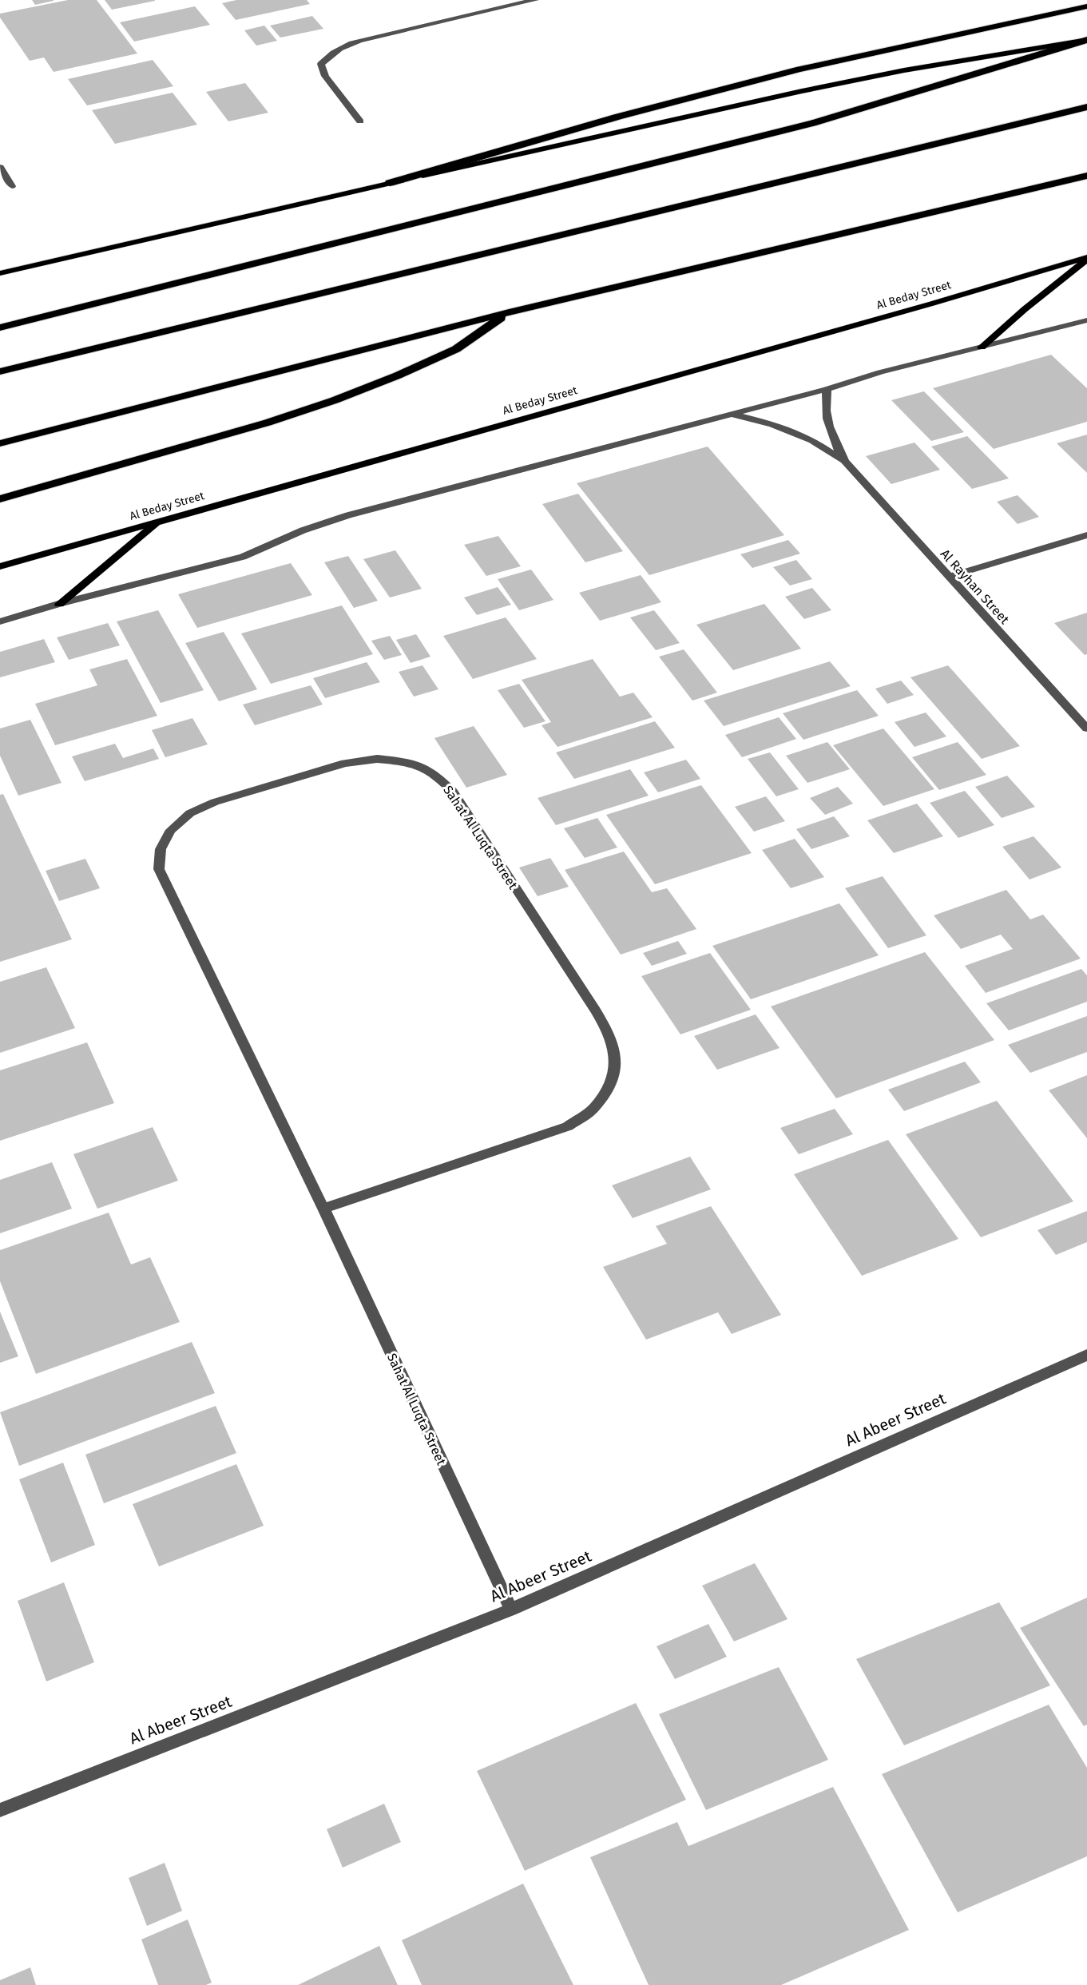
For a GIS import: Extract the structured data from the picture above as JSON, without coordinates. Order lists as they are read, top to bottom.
{
  "streets": {
    "main road": ["Al Beday Street"],
    "street": ["Al Rayhan Street", "Sahat Al Luqta Street", "Al Abeer Street"]
  },
  "crossings": [
    ["Sahat Al Luqta Street", "Al Abeer Street"]
  ]
}
